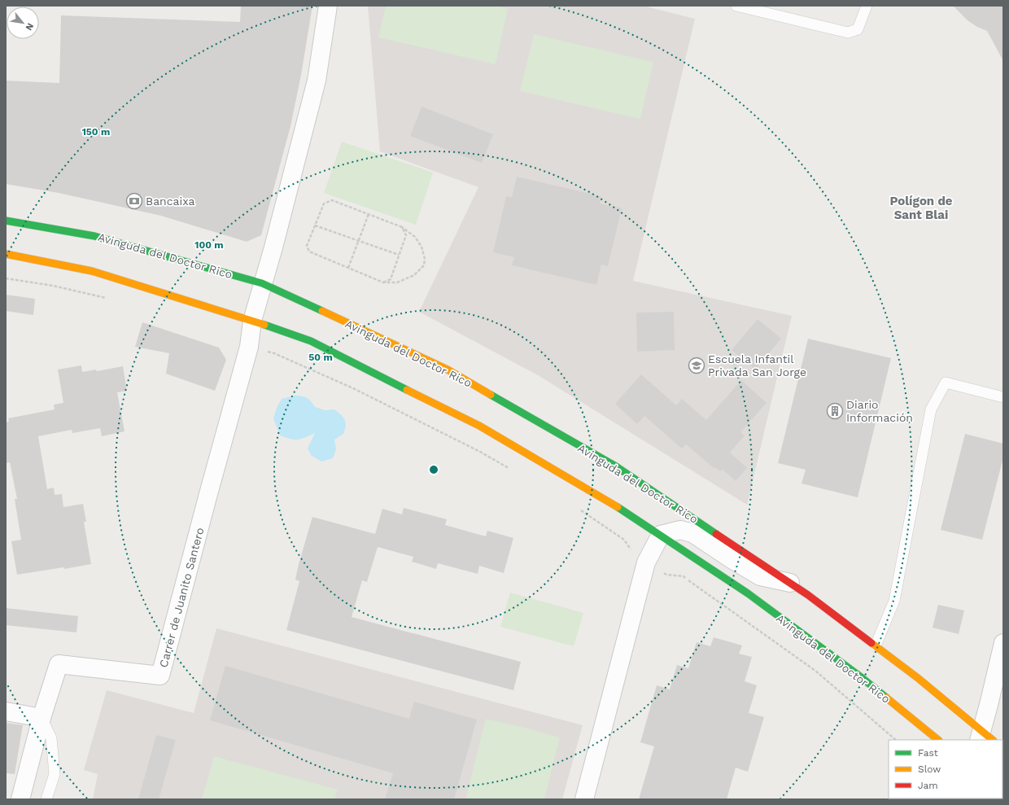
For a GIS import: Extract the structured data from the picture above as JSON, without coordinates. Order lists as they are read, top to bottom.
{
  "streets": {
    "street": ["Avinguda del Doctor Rico", "Carrer de Juanito Santero"]
  },
  "crossings": [
    ["Avinguda del Doctor Rico", "Carrer de Juanito Santero"]
  ],
  "districts": ["Polígon de Sant Blai"],
  "places": {
    "bank": ["Bancaixa"],
    "school or university": ["Escuela Infantil Privada San Jorge"],
    "building": ["Diario Información"]
  },
  "legend": ["Fast", "Slow", "Jam"],
  "north": "bottom right",
  "rings": ["150 m", "100 m", "50 m"]
}
